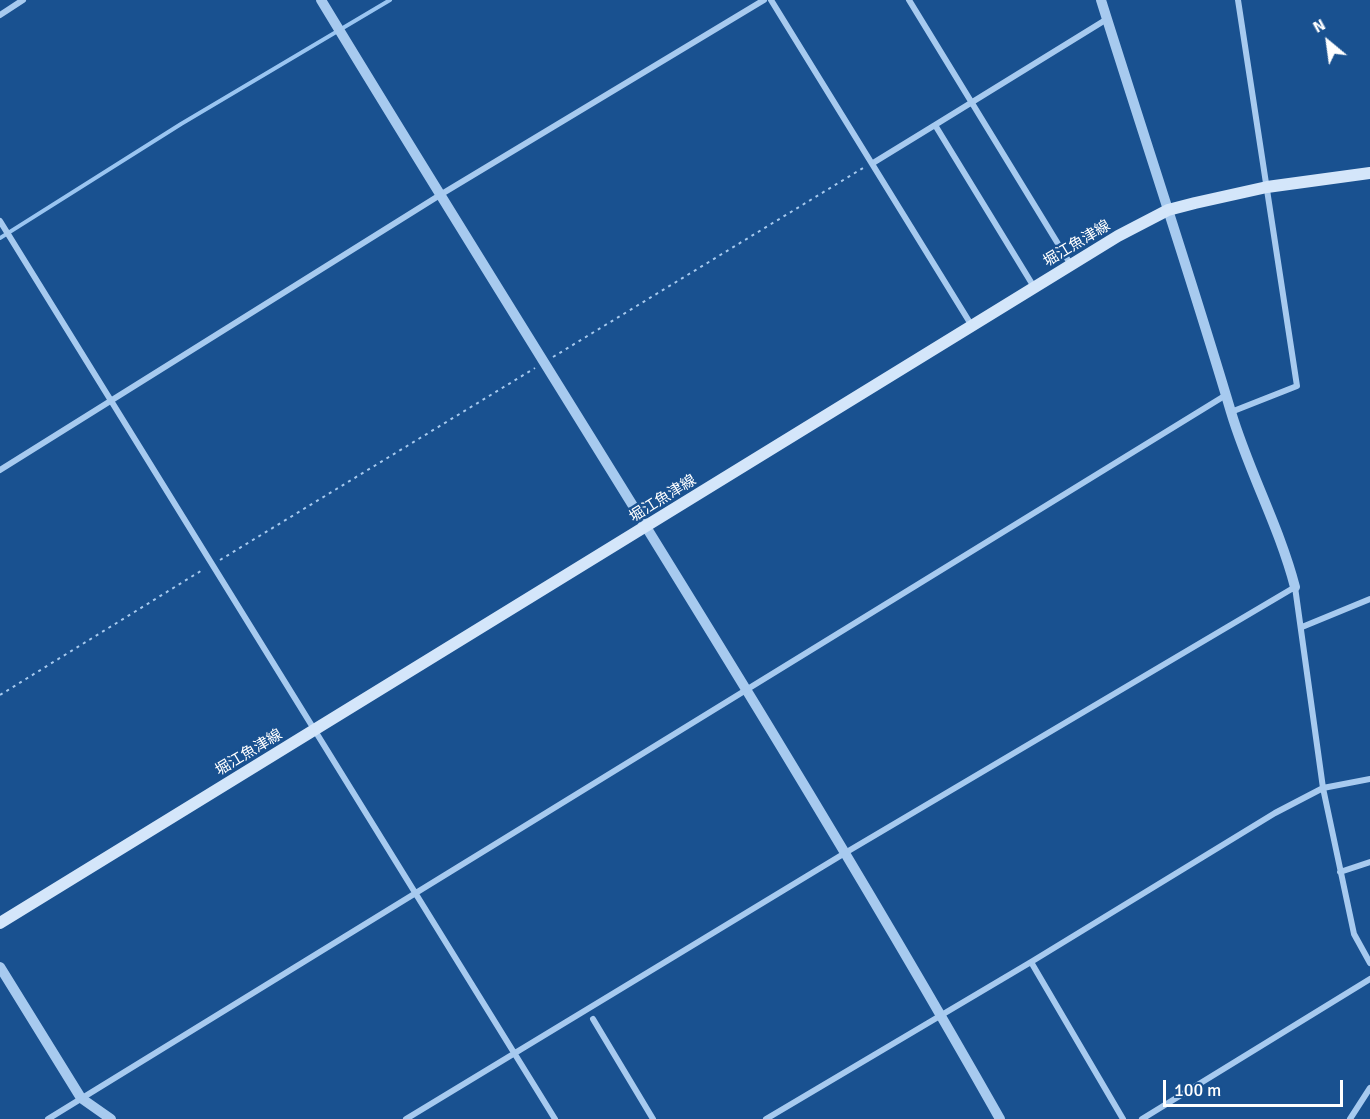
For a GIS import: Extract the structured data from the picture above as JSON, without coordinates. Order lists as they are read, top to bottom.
{
  "streets": {
    "main road": ["堀江魚津線"]
  },
  "scale_bar": "100 m",
  "north": "top left"
}
